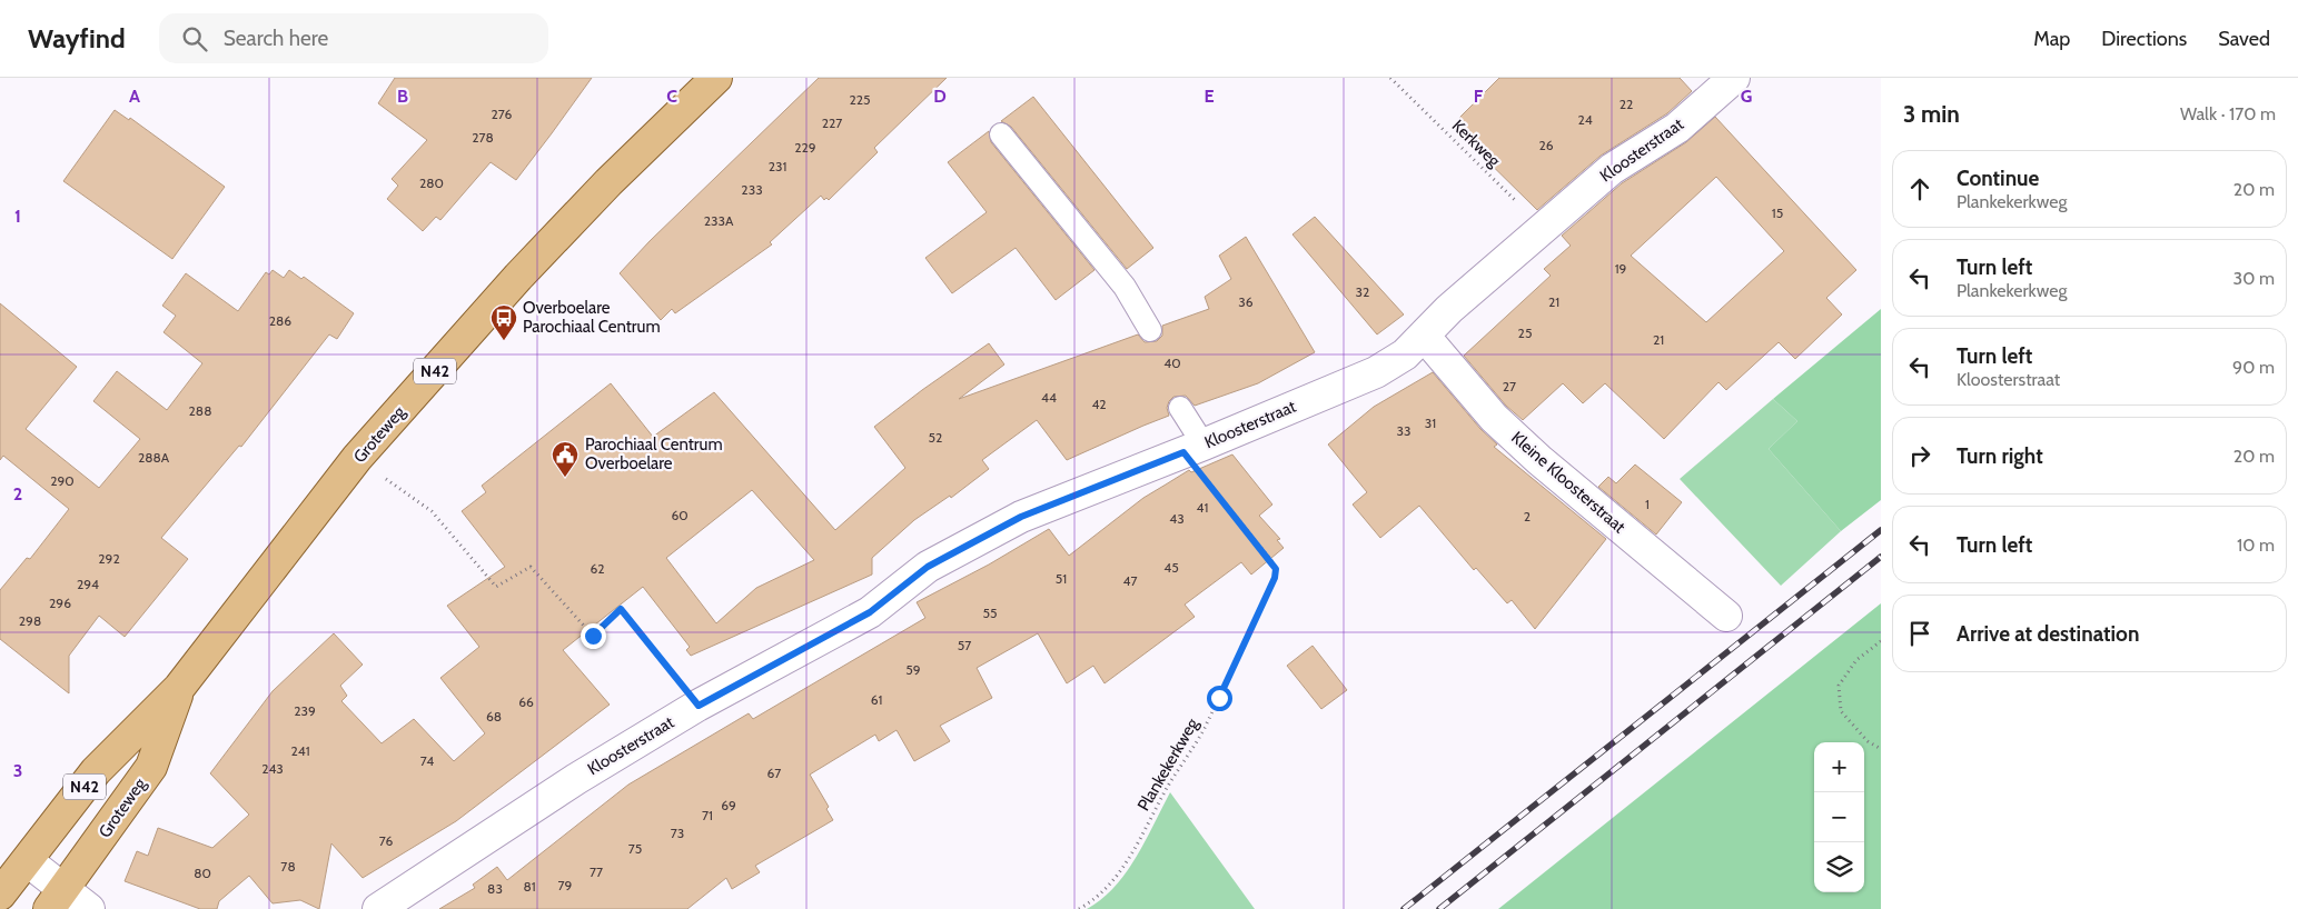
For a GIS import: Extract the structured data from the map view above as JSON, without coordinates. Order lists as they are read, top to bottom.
{
  "streets": {
    "main road": ["N42", "Groteweg"],
    "street": ["Kloosterstraat", "Kleine Kloosterstraat"],
    "path": ["Kerkweg", "Plankekerkweg"]
  },
  "crossings": [
    ["Kerkweg", "Kloosterstraat"],
    ["Kloosterstraat", "Kleine Kloosterstraat"],
    ["Kloosterstraat", "Plankekerkweg"]
  ],
  "places": {
    "bus stop": ["Overboelare Parochiaal Centrum"],
    "public building": ["Parochiaal Centrum Overboelare"]
  },
  "house_numbers": [
    "225",
    "22",
    "276",
    "24",
    "227",
    "278",
    "26",
    "229",
    "231",
    "280",
    "233",
    "15",
    "233A",
    "19",
    "32",
    "36",
    "21",
    "286",
    "25",
    "21",
    "40",
    "27",
    "44",
    "42",
    "288",
    "31",
    "33",
    "52",
    "288A",
    "290",
    "1",
    "41",
    "60",
    "2",
    "43",
    "292",
    "45",
    "62",
    "51",
    "47",
    "294",
    "296",
    "55",
    "298",
    "57",
    "59",
    "61",
    "66",
    "239",
    "68",
    "241",
    "74",
    "243",
    "67",
    "69",
    "71",
    "73",
    "76",
    "75",
    "78",
    "77",
    "80",
    "79",
    "81",
    "83"
  ],
  "page": {
    "header": "Wayfind",
    "search": "Search here",
    "nav": ["Map", "Directions", "Saved"],
    "heading": ["3 min", "Walk · 170 m"],
    "list": [
      ["Continue", "Plankekerkweg", "20 m"],
      ["Turn left", "Plankekerkweg", "30 m"],
      ["Turn left", "Kloosterstraat", "90 m"],
      ["Turn right", "20 m"],
      ["Turn left", "10 m"],
      "Arrive at destination"
    ],
    "map_buttons": ["+", "−"]
  },
  "grid": {
    "columns": [
      "A",
      "B",
      "C",
      "D",
      "E",
      "F",
      "G"
    ],
    "rows": ["1", "2", "3"]
  }
}
